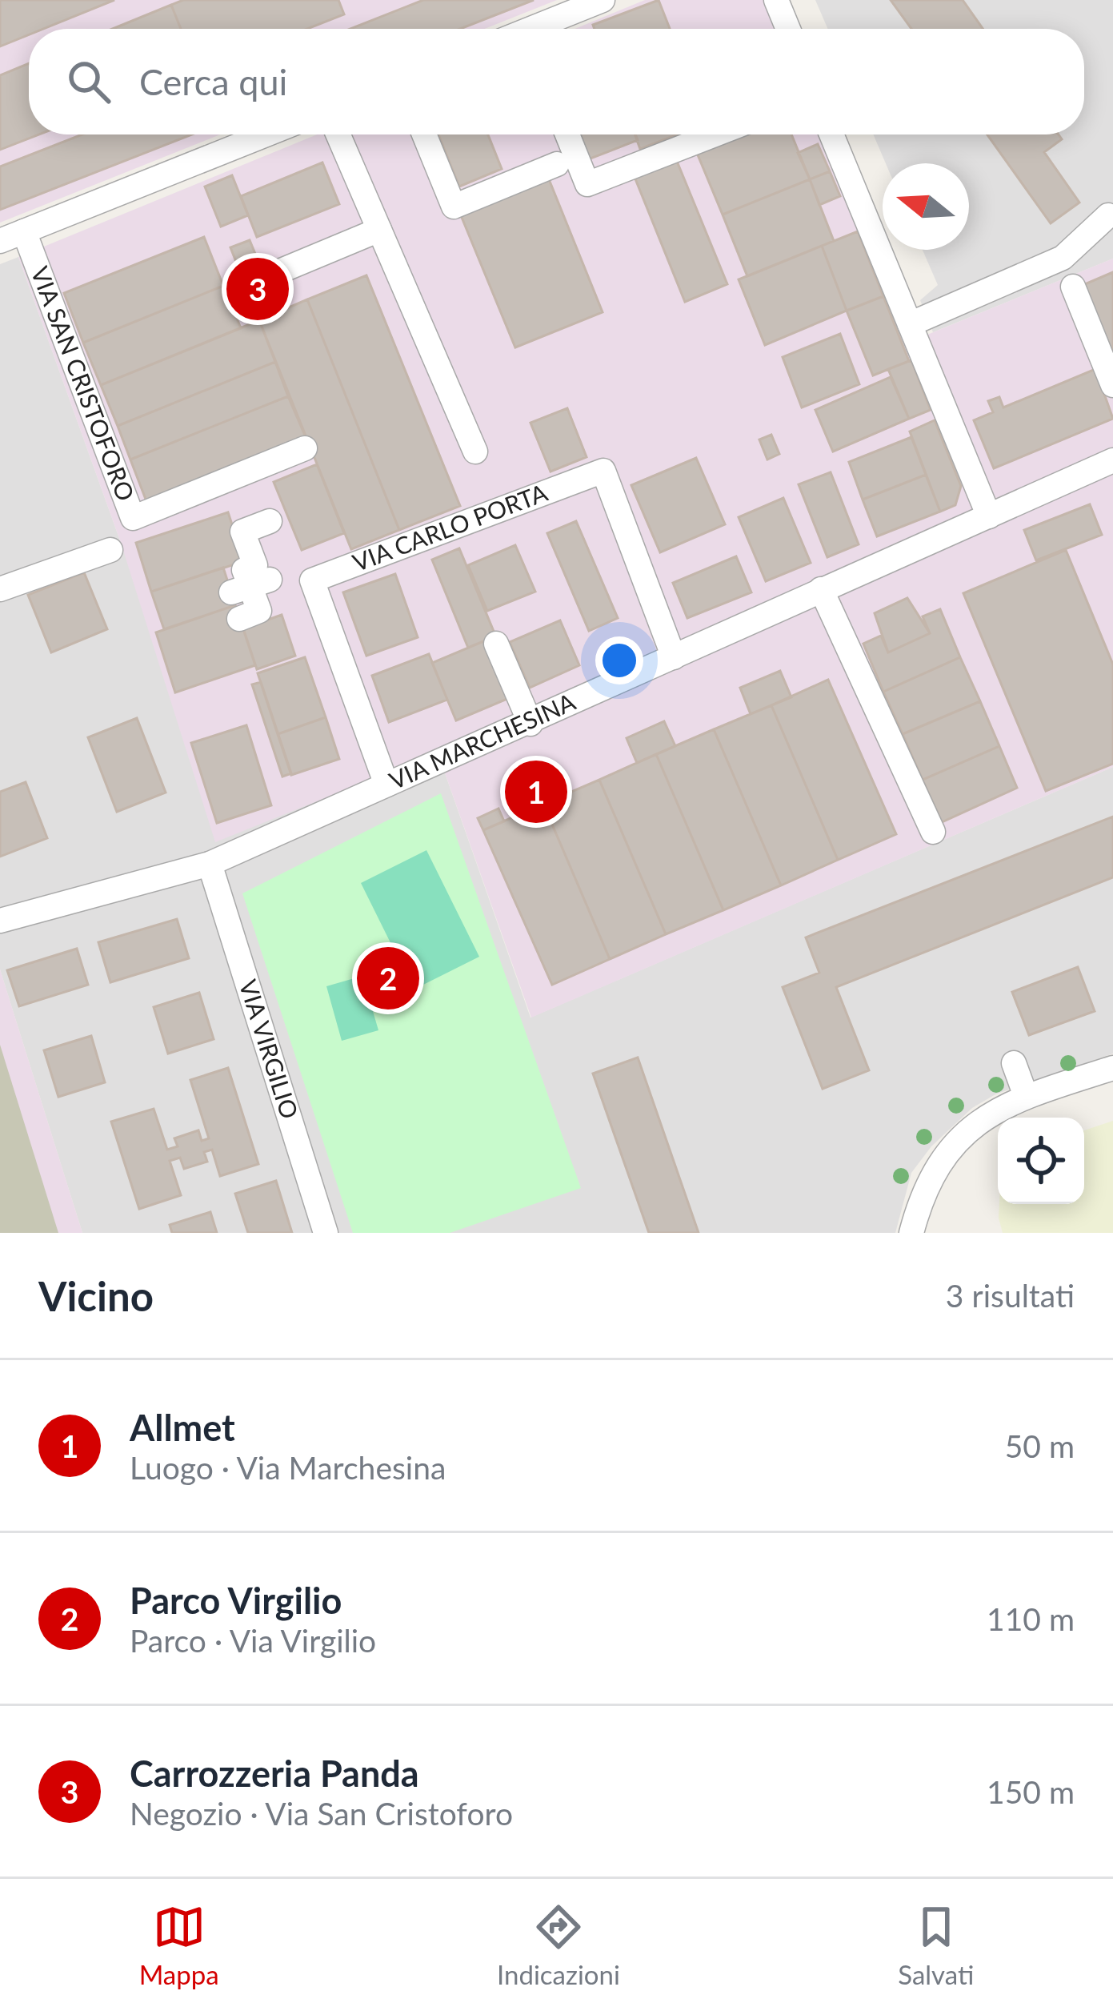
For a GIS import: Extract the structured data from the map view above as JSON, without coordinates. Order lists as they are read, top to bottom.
{
  "streets": {
    "street": [
      "VIA SAN CRISTOFORO",
      "VIA CARLO PORTA",
      "VIA MARCHESINA",
      "VIA VIRGILIO"
    ]
  },
  "crossings": [
    ["VIA CARLO PORTA", "VIA MARCHESINA"],
    ["VIA MARCHESINA", "VIA VIRGILIO"]
  ],
  "north": "left",
  "page": {
    "search": "Cerca qui",
    "pins": ["3", "1", "2"],
    "heading": ["Vicino", "3 risultati"],
    "list": [
      {
        "mark": "1",
        "name": "Allmet",
        "note": "Luogo · Via Marchesina",
        "value": "50 m"
      },
      {
        "mark": "2",
        "name": "Parco Virgilio",
        "note": "Parco · Via Virgilio",
        "value": "110 m"
      },
      {
        "mark": "3",
        "name": "Carrozzeria Panda",
        "note": "Negozio · Via San Cristoforo",
        "value": "150 m"
      }
    ],
    "nav": ["Mappa", "Indicazioni", "Salvati"]
  }
}
